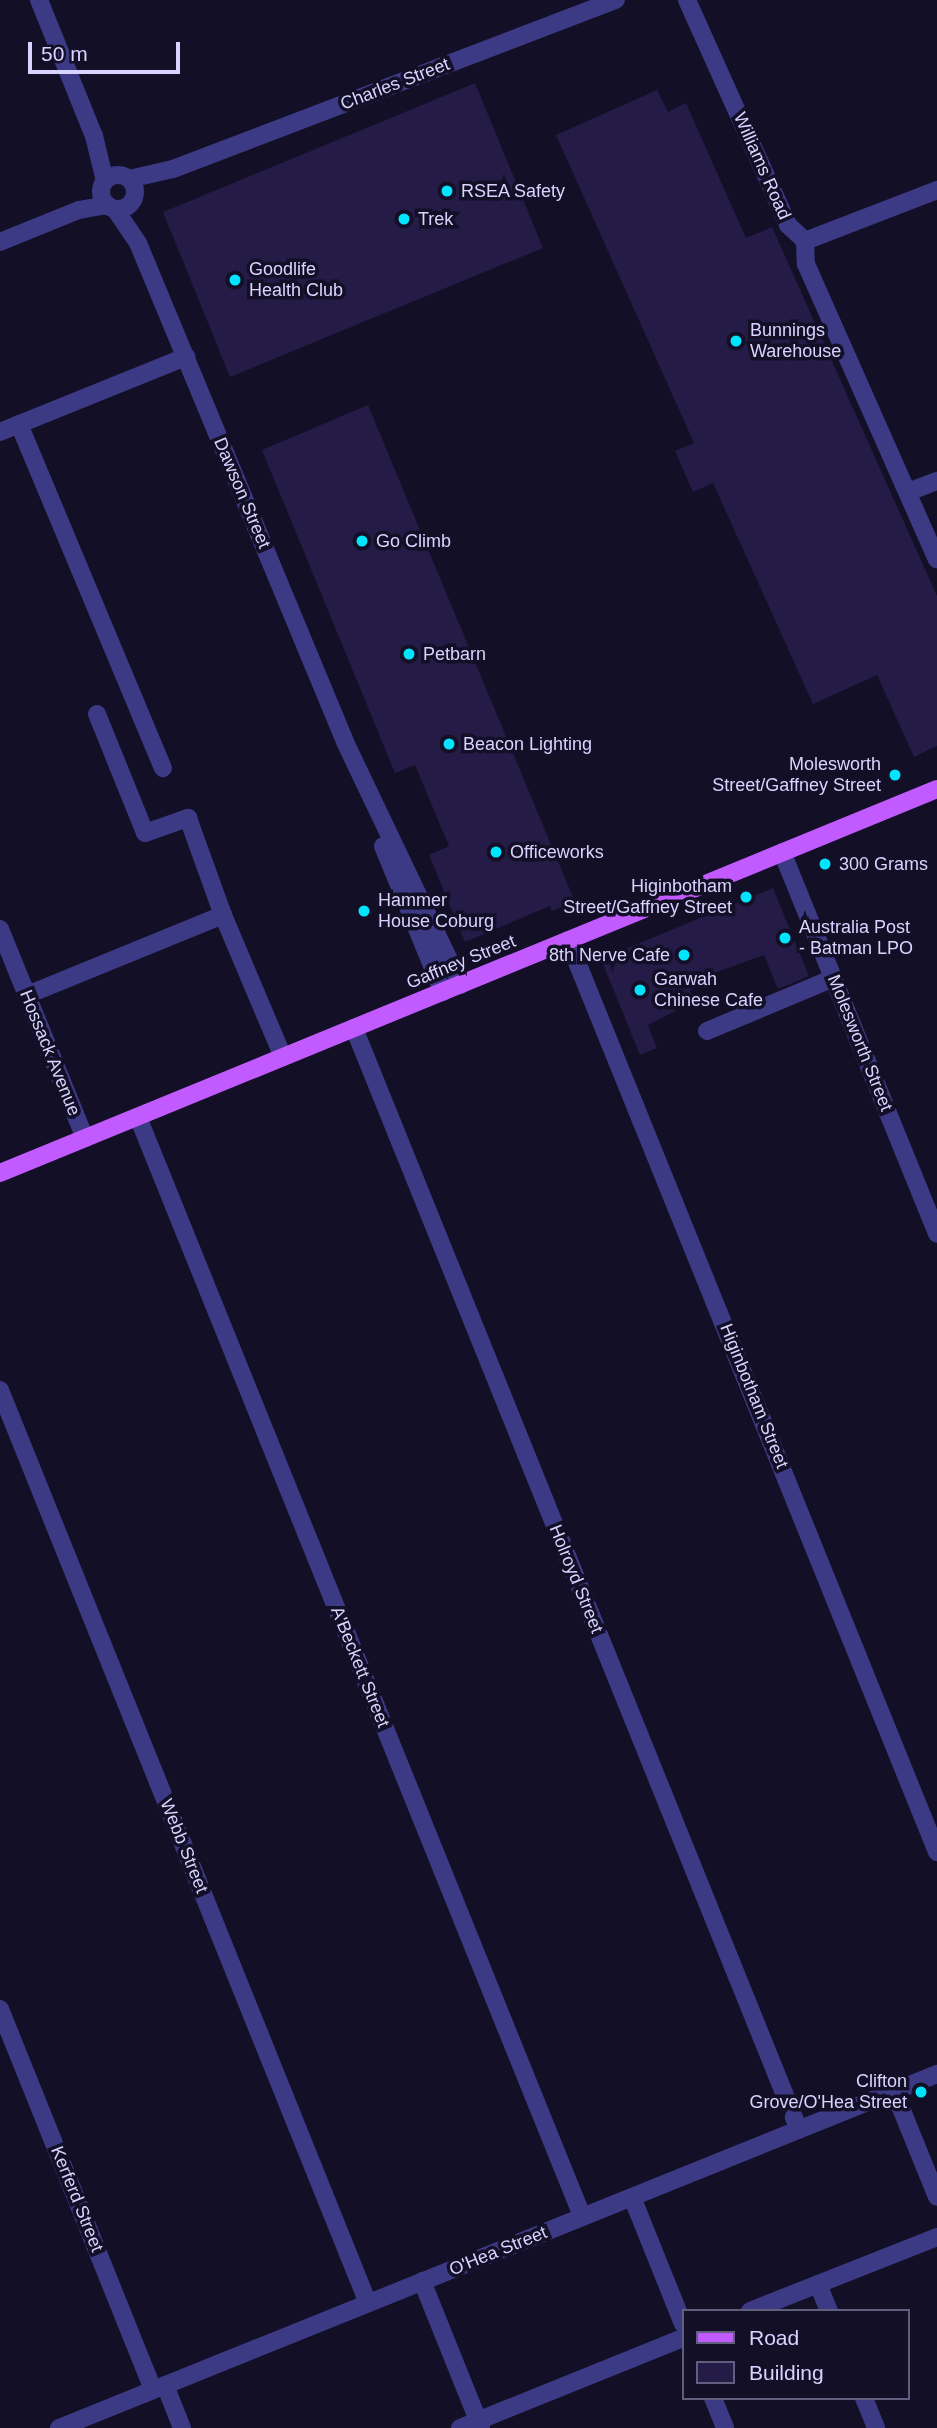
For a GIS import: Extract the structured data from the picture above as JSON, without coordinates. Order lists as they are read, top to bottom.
{
  "streets": {
    "main road": ["Gaffney Street"],
    "street": [
      "Charles Street",
      "Williams Road",
      "Dawson Street",
      "Molesworth Street",
      "Hossack Avenue",
      "Higinbotham Street",
      "Holroyd Street",
      "A'Beckett Street",
      "Webb Street",
      "Kerferd Street",
      "O'Hea Street"
    ]
  },
  "crossings": [
    ["Charles Street", "Dawson Street"],
    ["Dawson Street", "Gaffney Street"],
    ["Gaffney Street", "Molesworth Street"],
    ["Gaffney Street", "Hossack Avenue"],
    ["Gaffney Street", "Higinbotham Street"],
    ["Gaffney Street", "Holroyd Street"],
    ["Gaffney Street", "A'Beckett Street"],
    ["Holroyd Street", "O'Hea Street"],
    ["A'Beckett Street", "O'Hea Street"],
    ["Webb Street", "O'Hea Street"],
    ["Kerferd Street", "O'Hea Street"]
  ],
  "places": [
    "RSEA Safety",
    "Trek",
    "Goodlife Health Club",
    "Bunnings Warehouse",
    "Go Climb",
    "Petbarn",
    "Beacon Lighting",
    "Molesworth Street/Gaffney Street",
    "Officeworks",
    "300 Grams",
    "Higinbotham Street/Gaffney Street",
    "Hammer House Coburg",
    "Australia Post - Batman LPO",
    "8th Nerve Cafe",
    "Garwah Chinese Cafe",
    "Clifton Grove/O'Hea Street"
  ],
  "legend": ["Road", "Building"],
  "scale_bar": "50 m"
}
